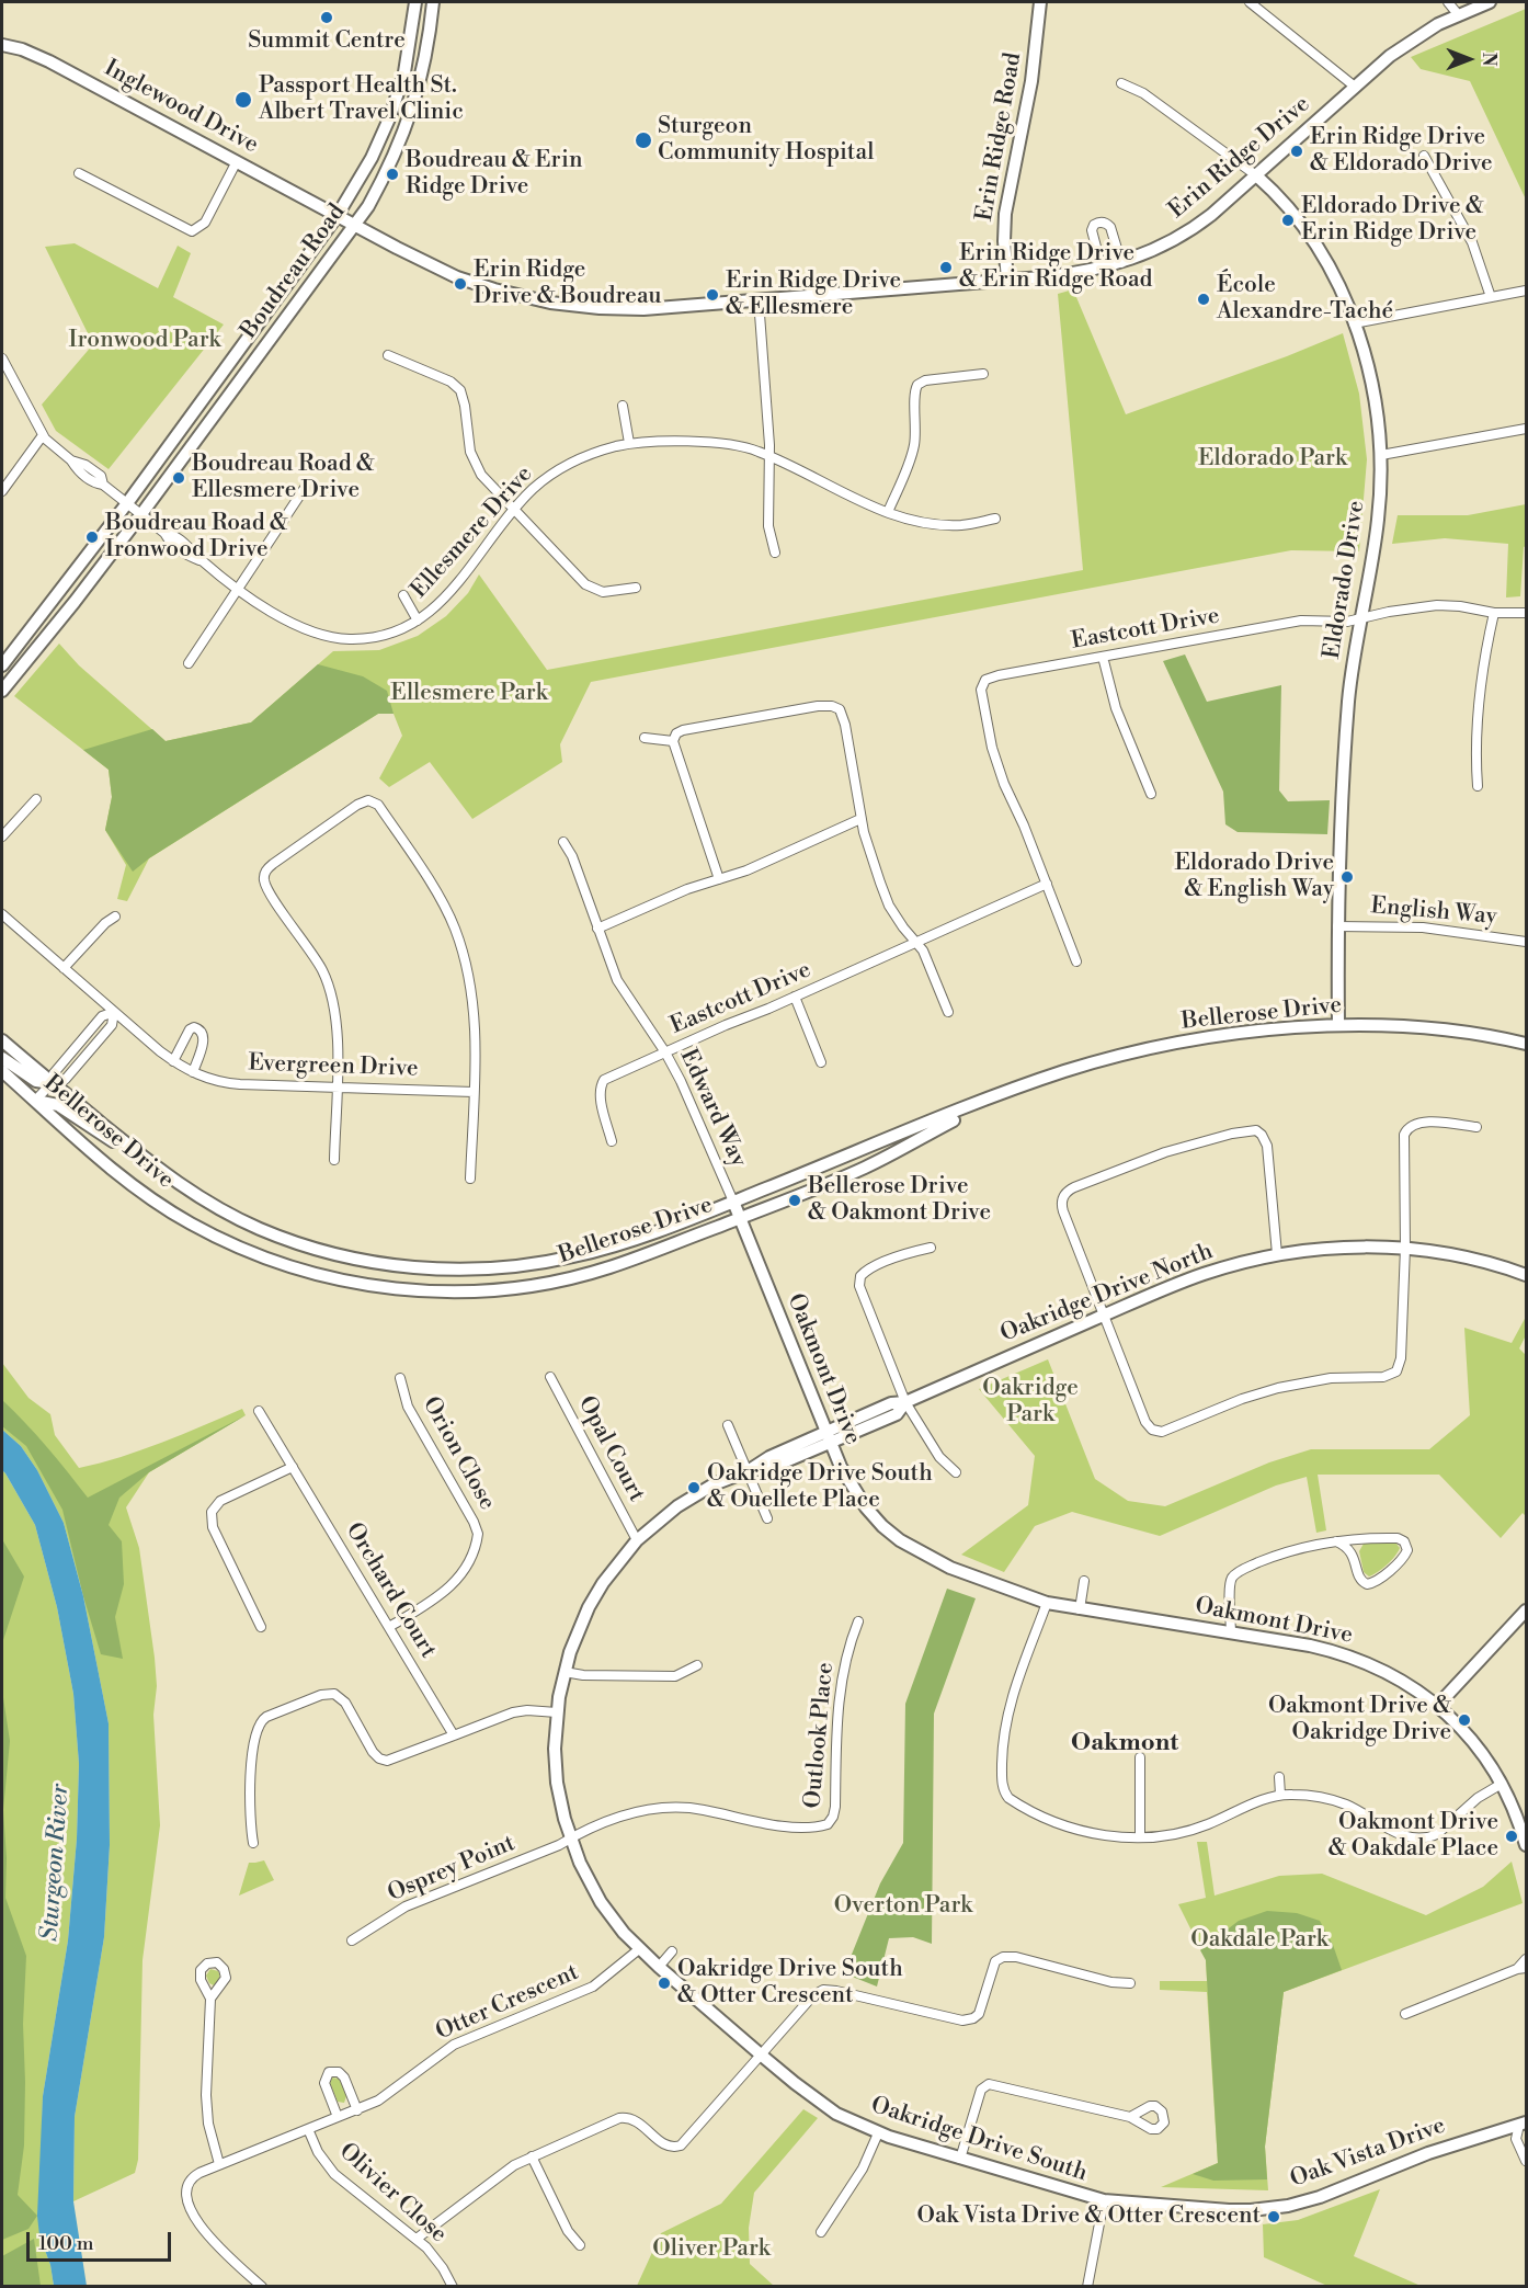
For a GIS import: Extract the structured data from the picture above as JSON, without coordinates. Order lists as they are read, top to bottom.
{
  "streets": {
    "street": [
      "Inglewood Drive",
      "Erin Ridge Road",
      "Erin Ridge Drive",
      "Boudreau Road",
      "Ellesmere Drive",
      "Eldorado Drive",
      "Eastcott Drive",
      "English Way",
      "Bellerose Drive",
      "Evergreen Drive",
      "Edward Way",
      "Oakridge Drive North",
      "Oakmont Drive",
      "Opal Court",
      "Orion Close",
      "Orchard Court",
      "Outlook Place",
      "Osprey Point",
      "Otter Crescent",
      "Oakridge Drive South",
      "Oak Vista Drive",
      "Olivier Close"
    ]
  },
  "crossings": [
    ["Inglewood Drive", "Erin Ridge Drive"],
    ["Inglewood Drive", "Boudreau Road"],
    ["Erin Ridge Road", "Erin Ridge Drive"],
    ["Erin Ridge Drive", "Boudreau Road"],
    ["Erin Ridge Drive", "Eldorado Drive"],
    ["Boudreau Road", "Ellesmere Drive"],
    ["Eldorado Drive", "Eastcott Drive"],
    ["Eldorado Drive", "English Way"],
    ["Eldorado Drive", "Bellerose Drive"],
    ["Eastcott Drive", "Edward Way"],
    ["Bellerose Drive", "Edward Way"],
    ["Bellerose Drive", "Oakmont Drive"],
    ["Edward Way", "Oakmont Drive"],
    ["Oakridge Drive North", "Oakmont Drive"],
    ["Oakridge Drive North", "Oakridge Drive South"],
    ["Oakmont Drive", "Oakridge Drive South"],
    ["Opal Court", "Oakridge Drive South"],
    ["Orion Close", "Orchard Court"],
    ["Outlook Place", "Osprey Point"],
    ["Outlook Place", "Oakridge Drive South"],
    ["Osprey Point", "Oakridge Drive South"],
    ["Otter Crescent", "Oakridge Drive South"],
    ["Otter Crescent", "Olivier Close"],
    ["Oakridge Drive South", "Oak Vista Drive"]
  ],
  "districts": ["Oakmont"],
  "water": ["Sturgeon River"],
  "parks": [
    "Ironwood Park",
    "Eldorado Park",
    "Ellesmere Park",
    "Oakridge Park",
    "Overton Park",
    "Oakdale Park",
    "Oliver Park"
  ],
  "places": [
    "Summit Centre",
    "Passport Health St. Albert Travel Clinic",
    "Sturgeon Community Hospital",
    "Erin Ridge Drive & Eldorado Drive",
    "Boudreau & Erin Ridge Drive",
    "Eldorado Drive & Erin Ridge Drive",
    "Erin Ridge Drive & Erin Ridge Road",
    "Erin Ridge Drive & Boudreau",
    "Erin Ridge Drive & Ellesmere",
    "École Alexandre-Taché",
    "Boudreau Road & Ellesmere Drive",
    "Boudreau Road & Ironwood Drive",
    "Eldorado Drive & English Way",
    "Bellerose Drive & Oakmont Drive",
    "Oakridge Drive South & Ouellete Place",
    "Oakmont Drive & Oakridge Drive",
    "Oakmont Drive & Oakdale Place",
    "Oakridge Drive South & Otter Crescent",
    "Oak Vista Drive & Otter Crescent"
  ],
  "scale_bar": "100 m",
  "north": "right"
}
